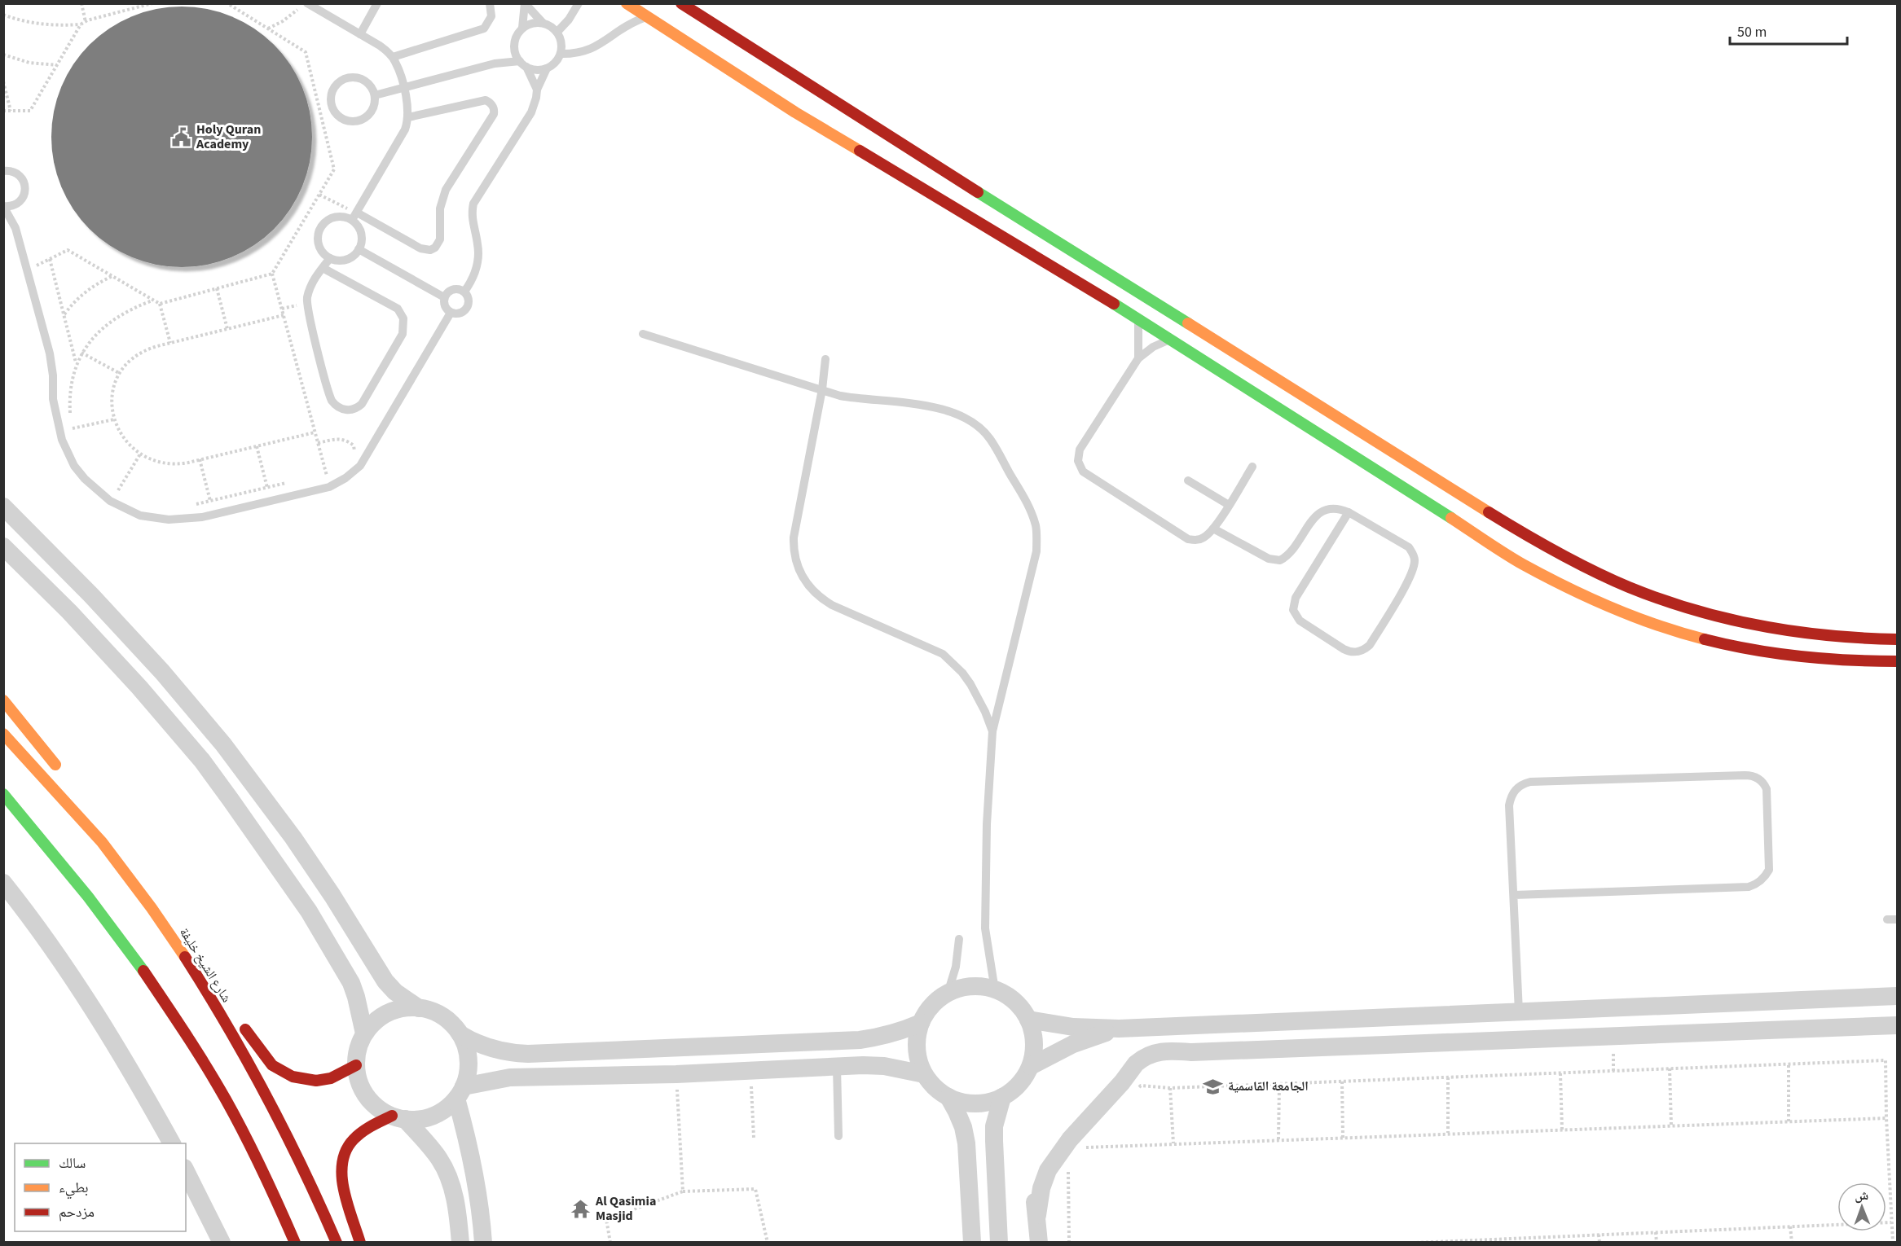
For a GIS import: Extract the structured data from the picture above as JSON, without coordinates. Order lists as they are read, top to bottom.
{
  "streets": {
    "main road": ["شارع الشيخ خليفة"]
  },
  "places": {
    "public building": ["Holy Quran Academy"],
    "school or university": ["الجامعة القاسمية"],
    "temple": ["Al Qasimia Masjid"]
  },
  "legend": ["سالك", "بطيء", "مزدحم"],
  "scale_bar": "50 m",
  "north": "top"
}
